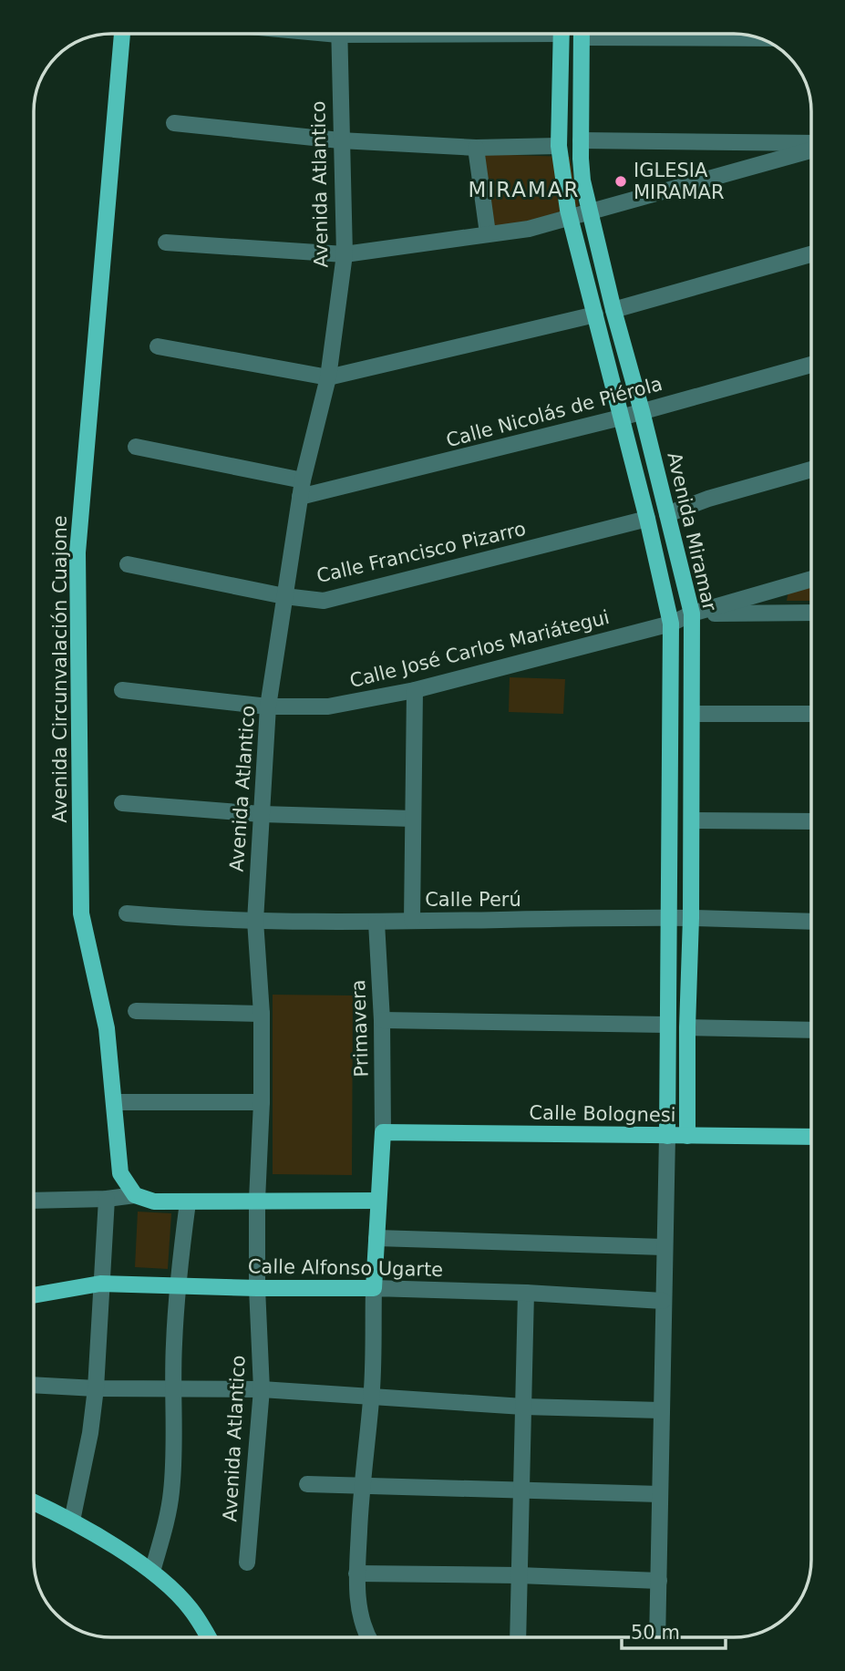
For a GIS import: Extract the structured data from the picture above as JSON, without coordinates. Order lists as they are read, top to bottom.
{
  "streets": {
    "main road": [
      "Avenida Miramar",
      "Avenida Circunvalación Cuajone",
      "Calle Bolognesi",
      "Calle Alfonso Ugarte"
    ],
    "street": [
      "Avenida Atlantico",
      "Calle Nicolás de Piérola",
      "Calle Francisco Pizarro",
      "Calle José Carlos Mariátegui",
      "Calle Perú",
      "Primavera"
    ]
  },
  "crossings": [
    ["Avenida Atlantico", "Calle Nicolás de Piérola"],
    ["Avenida Atlantico", "Calle Francisco Pizarro"],
    ["Avenida Atlantico", "Calle José Carlos Mariátegui"],
    ["Avenida Atlantico", "Calle Perú"],
    ["Avenida Atlantico", "Calle Alfonso Ugarte"],
    ["Calle Nicolás de Piérola", "Avenida Miramar"],
    ["Avenida Miramar", "Calle José Carlos Mariátegui"],
    ["Avenida Miramar", "Calle Perú"],
    ["Avenida Miramar", "Calle Bolognesi"],
    ["Calle Perú", "Primavera"],
    ["Primavera", "Calle Bolognesi"]
  ],
  "districts": ["MIRAMAR"],
  "places": ["IGLESIA MIRAMAR"],
  "scale_bar": "50 m"
}
